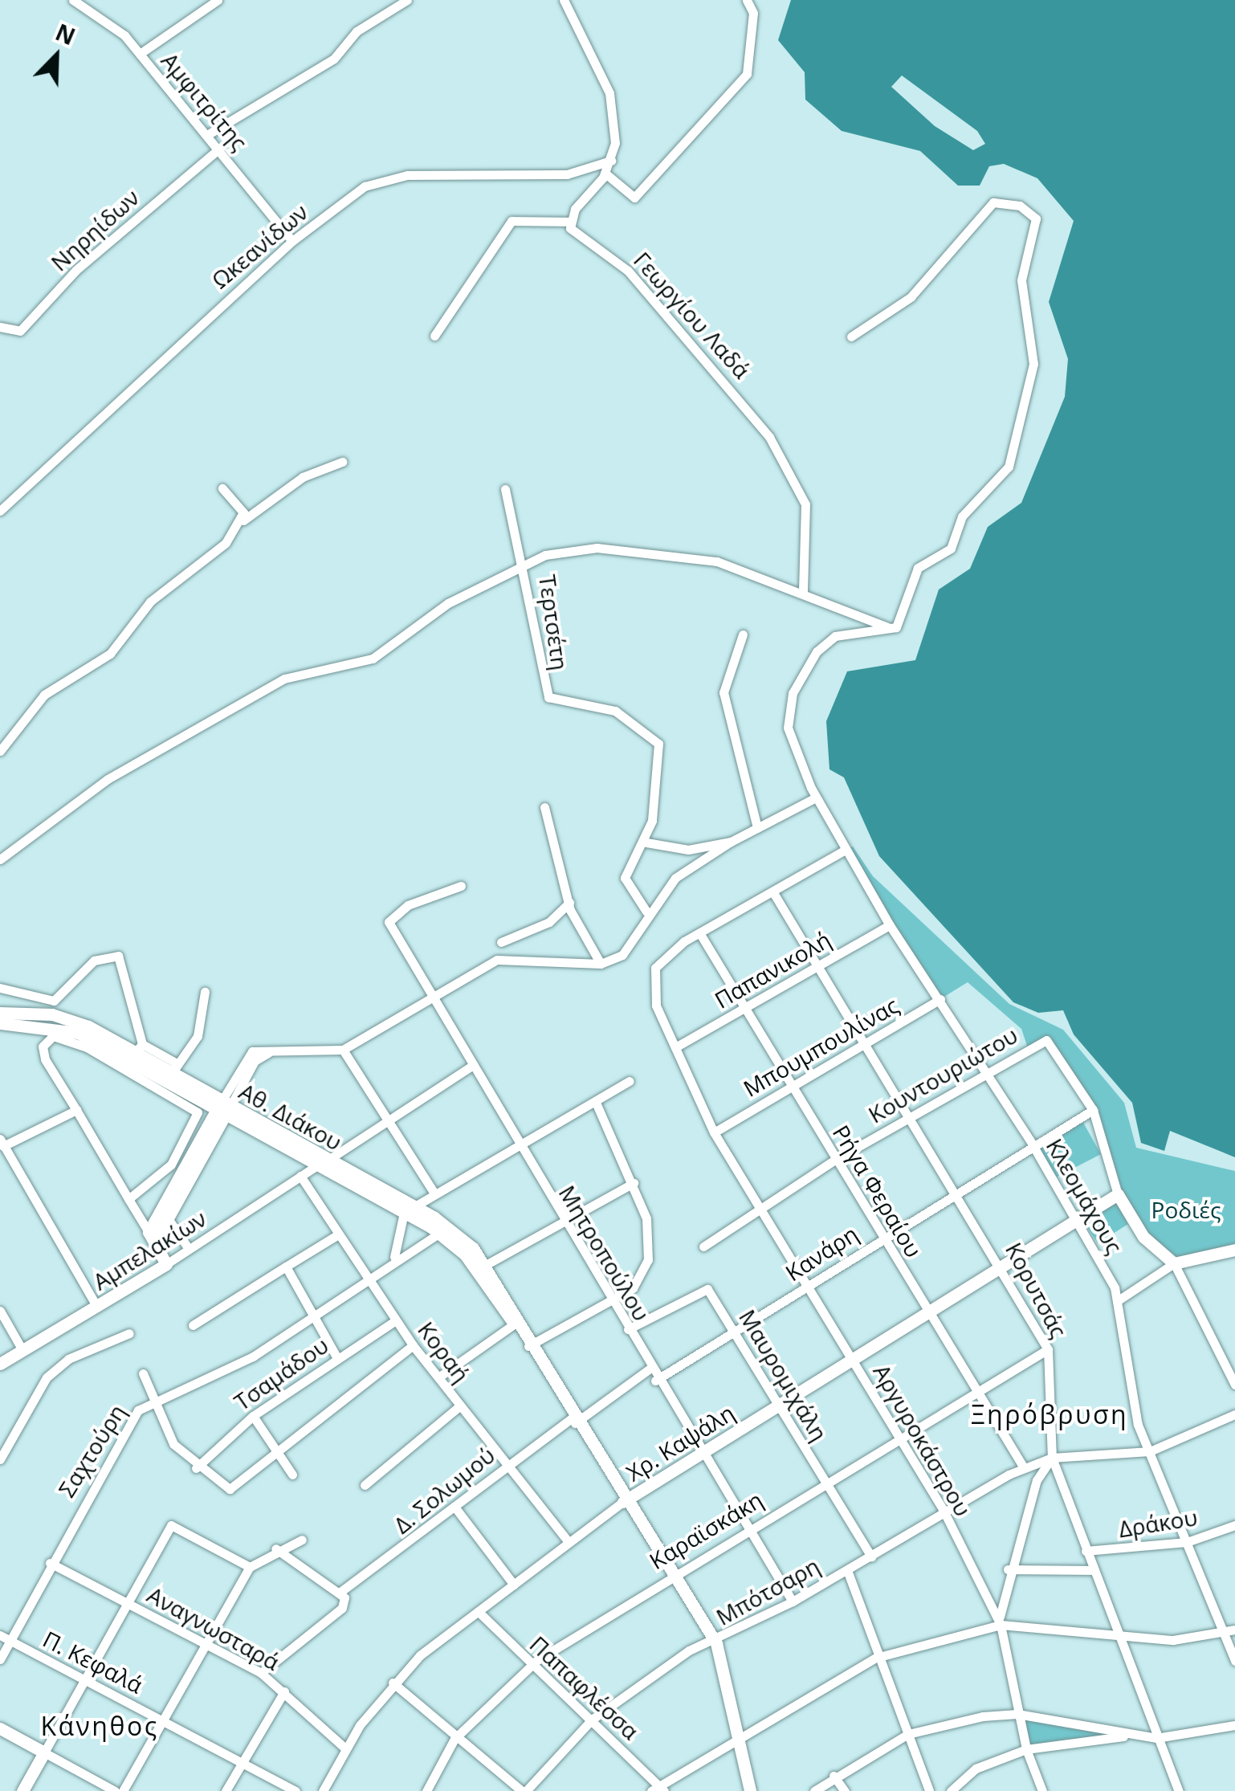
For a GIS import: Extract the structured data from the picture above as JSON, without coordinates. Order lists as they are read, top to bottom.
{
  "streets": {
    "street": [
      "Αμφιτρίτης",
      "Νηρηίδων",
      "Ωκεανίδων",
      "Γεωργίου Λαδά",
      "Τερτσέτη",
      "Παπανικολή",
      "Μπουμπουλίνας",
      "Κουντουριώτου",
      "Αθ. Διάκου",
      "Ρήγα Φεραίου",
      "Κλεομάχους",
      "Αμπελακίων",
      "Μητροπούλου",
      "Κανάρη",
      "Κορυτσάς",
      "Κοραή",
      "Τσαμάδου",
      "Μαυρομιχάλη",
      "Αργυροκάστρου",
      "Χρ. Καψάλη",
      "Σαχτούρη",
      "Δ. Σολωμού",
      "Δράκου",
      "Καραϊσκάκη",
      "Μπότσαρη",
      "Αναγνωσταρά",
      "Π. Κεφαλά",
      "Παπαφλέσσα"
    ]
  },
  "crossings": [
    ["Αμφιτρίτης", "Νηρηίδων"],
    ["Αμφιτρίτης", "Ωκεανίδων"],
    ["Παπανικολή", "Ρήγα Φεραίου"],
    ["Παπανικολή", "Κλεομάχους"],
    ["Παπανικολή", "Κορυτσάς"],
    ["Παπανικολή", "Αργυροκάστρου"],
    ["Μπουμπουλίνας", "Ρήγα Φεραίου"],
    ["Μπουμπουλίνας", "Κλεομάχους"],
    ["Μπουμπουλίνας", "Κορυτσάς"],
    ["Μπουμπουλίνας", "Αργυροκάστρου"],
    ["Κουντουριώτου", "Ρήγα Φεραίου"],
    ["Κουντουριώτου", "Κλεομάχους"],
    ["Κουντουριώτου", "Κανάρη"],
    ["Κουντουριώτου", "Κορυτσάς"],
    ["Κουντουριώτου", "Αργυροκάστρου"],
    ["Αθ. Διάκου", "Αμπελακίων"],
    ["Αθ. Διάκου", "Χρ. Καψάλη"],
    ["Αθ. Διάκου", "Σαχτούρη"],
    ["Αθ. Διάκου", "Δ. Σολωμού"],
    ["Αθ. Διάκου", "Καραϊσκάκη"],
    ["Αθ. Διάκου", "Μπότσαρη"],
    ["Ρήγα Φεραίου", "Κανάρη"],
    ["Ρήγα Φεραίου", "Αργυροκάστρου"],
    ["Ρήγα Φεραίου", "Χρ. Καψάλη"],
    ["Ρήγα Φεραίου", "Καραϊσκάκη"],
    ["Ρήγα Φεραίου", "Μπότσαρη"],
    ["Κλεομάχους", "Κανάρη"],
    ["Κλεομάχους", "Χρ. Καψάλη"],
    ["Κλεομάχους", "Δράκου"],
    ["Κλεομάχους", "Μπότσαρη"],
    ["Αμπελακίων", "Μητροπούλου"],
    ["Αμπελακίων", "Κοραή"],
    ["Μητροπούλου", "Κανάρη"],
    ["Μητροπούλου", "Μαυρομιχάλη"],
    ["Μητροπούλου", "Χρ. Καψάλη"],
    ["Μητροπούλου", "Καραϊσκάκη"],
    ["Μητροπούλου", "Μπότσαρη"],
    ["Κανάρη", "Κορυτσάς"],
    ["Κανάρη", "Μαυρομιχάλη"],
    ["Κανάρη", "Αργυροκάστρου"],
    ["Κορυτσάς", "Χρ. Καψάλη"],
    ["Κορυτσάς", "Δράκου"],
    ["Κορυτσάς", "Καραϊσκάκη"],
    ["Κορυτσάς", "Μπότσαρη"],
    ["Κοραή", "Τσαμάδου"],
    ["Κοραή", "Χρ. Καψάλη"],
    ["Κοραή", "Σαχτούρη"],
    ["Κοραή", "Δ. Σολωμού"],
    ["Μαυρομιχάλη", "Χρ. Καψάλη"],
    ["Μαυρομιχάλη", "Καραϊσκάκη"],
    ["Μαυρομιχάλη", "Μπότσαρη"],
    ["Αργυροκάστρου", "Χρ. Καψάλη"],
    ["Αργυροκάστρου", "Καραϊσκάκη"],
    ["Αργυροκάστρου", "Μπότσαρη"],
    ["Χρ. Καψάλη", "Αναγνωσταρά"],
    ["Χρ. Καψάλη", "Παπαφλέσσα"],
    ["Σαχτούρη", "Αναγνωσταρά"],
    ["Σαχτούρη", "Π. Κεφαλά"],
    ["Δ. Σολωμού", "Αναγνωσταρά"],
    ["Καραϊσκάκη", "Παπαφλέσσα"],
    ["Μπότσαρη", "Παπαφλέσσα"]
  ],
  "districts": ["Ξηρόβρυση", "Κάνηθος"],
  "parks": ["Ροδιές"],
  "north": "top right"
}
